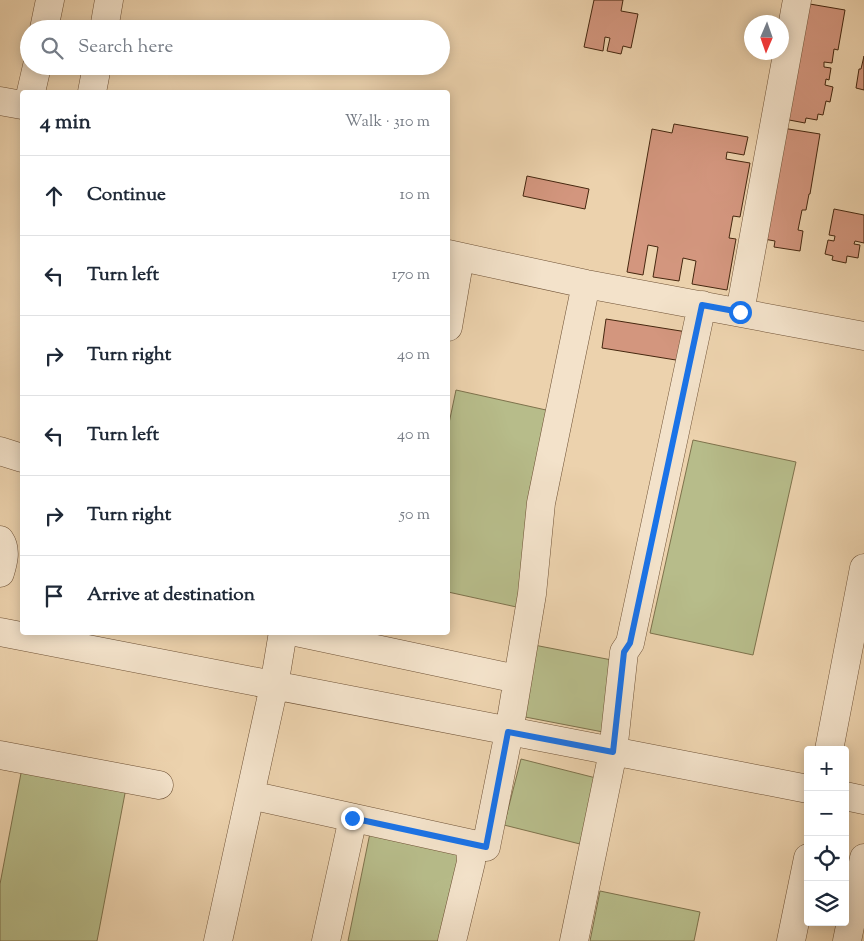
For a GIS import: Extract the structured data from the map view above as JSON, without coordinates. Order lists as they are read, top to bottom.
{
  "north": "bottom",
  "page": {
    "search": "Search here",
    "heading": ["4 min", "Walk · 310 m"],
    "list": [
      ["Continue", "10 m"],
      ["Turn left", "170 m"],
      ["Turn right", "40 m"],
      ["Turn left", "40 m"],
      ["Turn right", "50 m"],
      "Arrive at destination"
    ],
    "map_buttons": ["+", "−"]
  }
}
